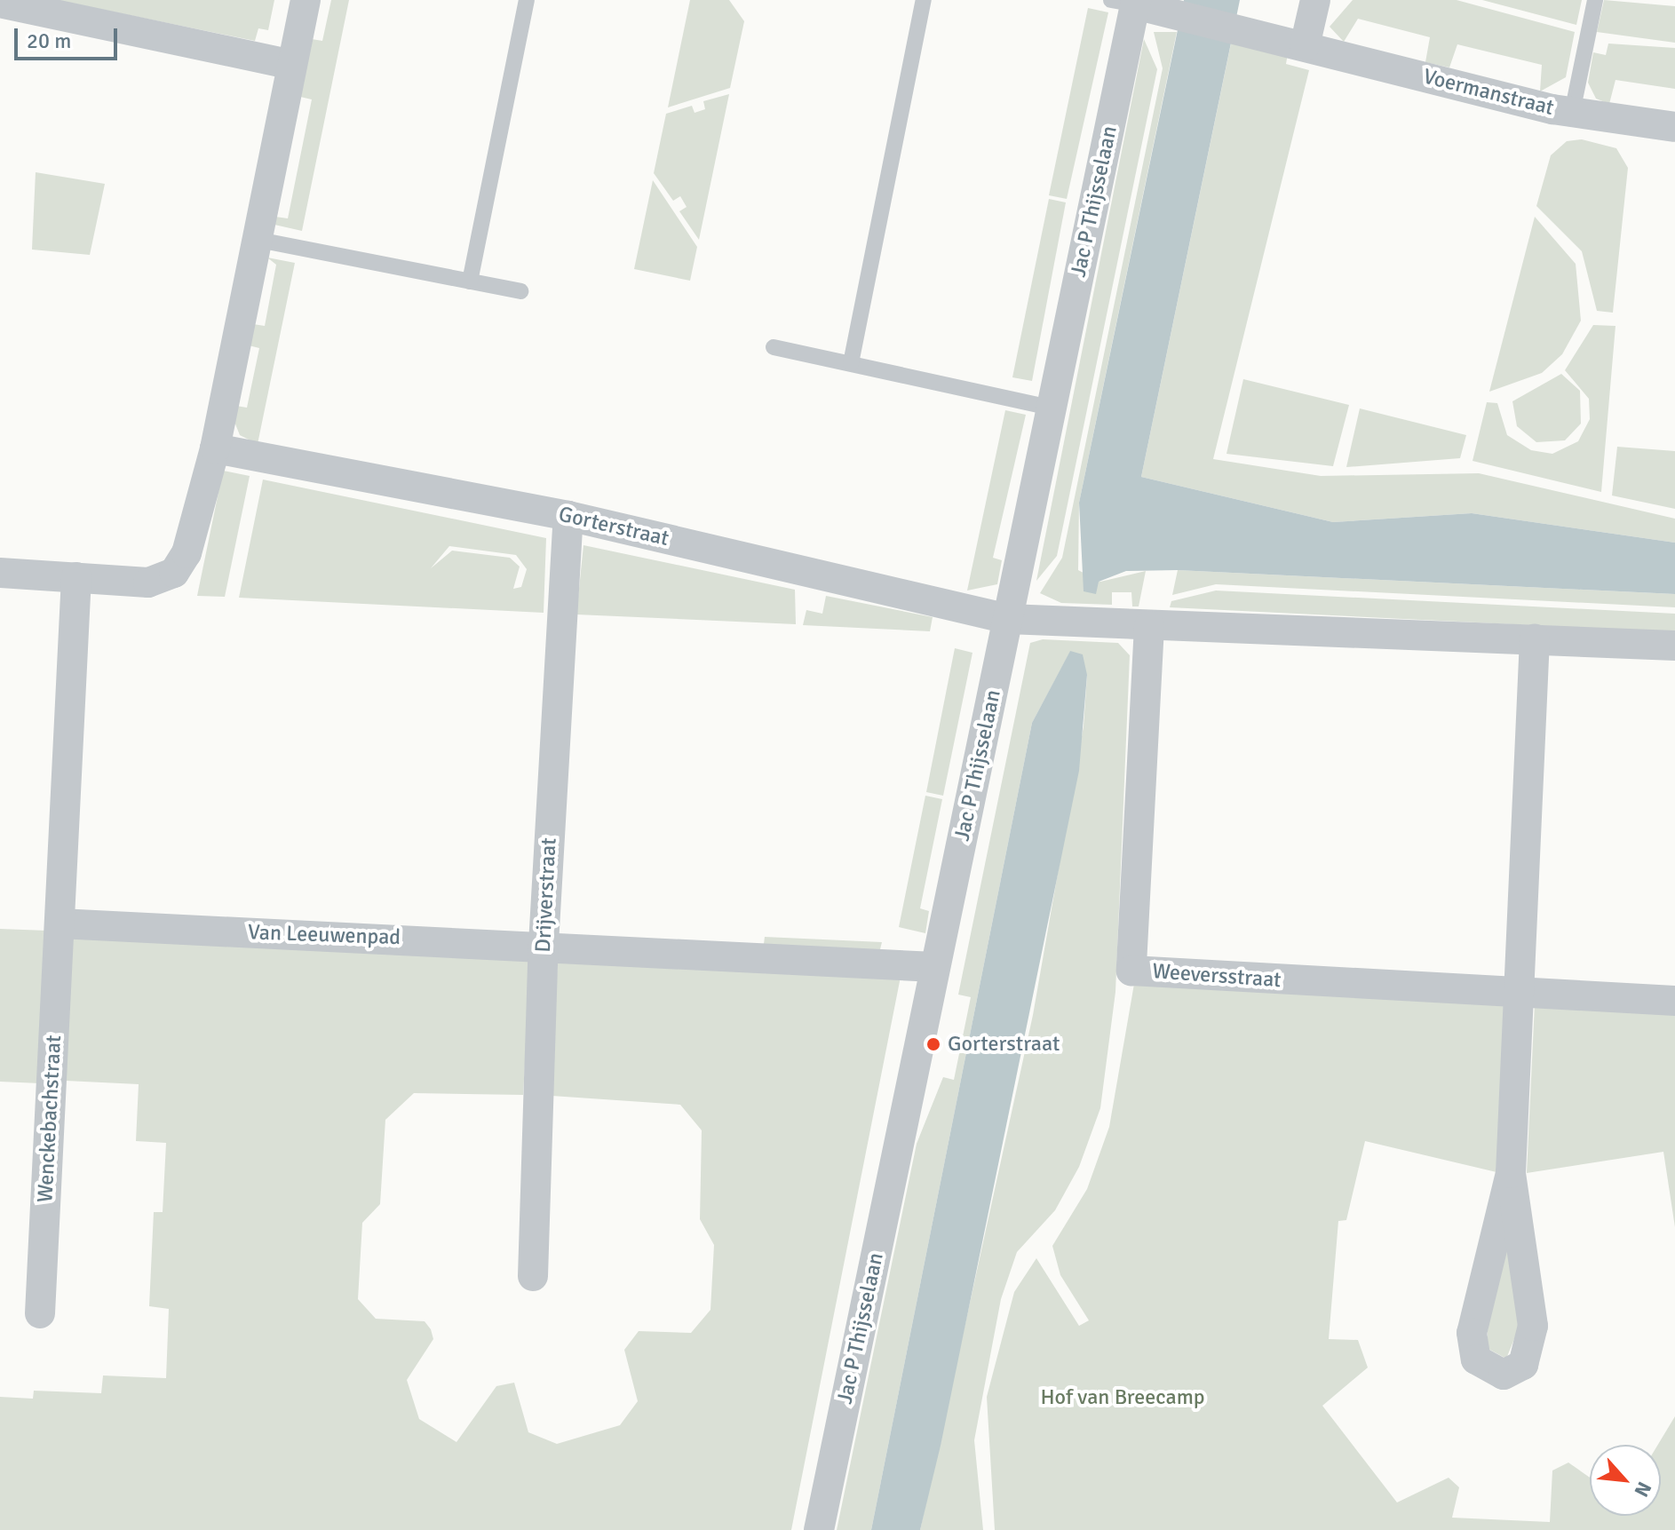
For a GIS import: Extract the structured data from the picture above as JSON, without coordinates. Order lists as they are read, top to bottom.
{
  "streets": {
    "street": [
      "Voermanstraat",
      "Jac P Thijsselaan",
      "Gorterstraat",
      "Drijverstraat",
      "Van Leeuwenpad",
      "Weeversstraat",
      "Wenckebachstraat"
    ]
  },
  "crossings": [
    ["Voermanstraat", "Jac P Thijsselaan"],
    ["Jac P Thijsselaan", "Gorterstraat"],
    ["Jac P Thijsselaan", "Van Leeuwenpad"],
    ["Gorterstraat", "Drijverstraat"],
    ["Drijverstraat", "Van Leeuwenpad"],
    ["Van Leeuwenpad", "Wenckebachstraat"]
  ],
  "parks": ["Hof van Breecamp"],
  "places": ["Gorterstraat"],
  "scale_bar": "20 m",
  "north": "bottom right"
}
